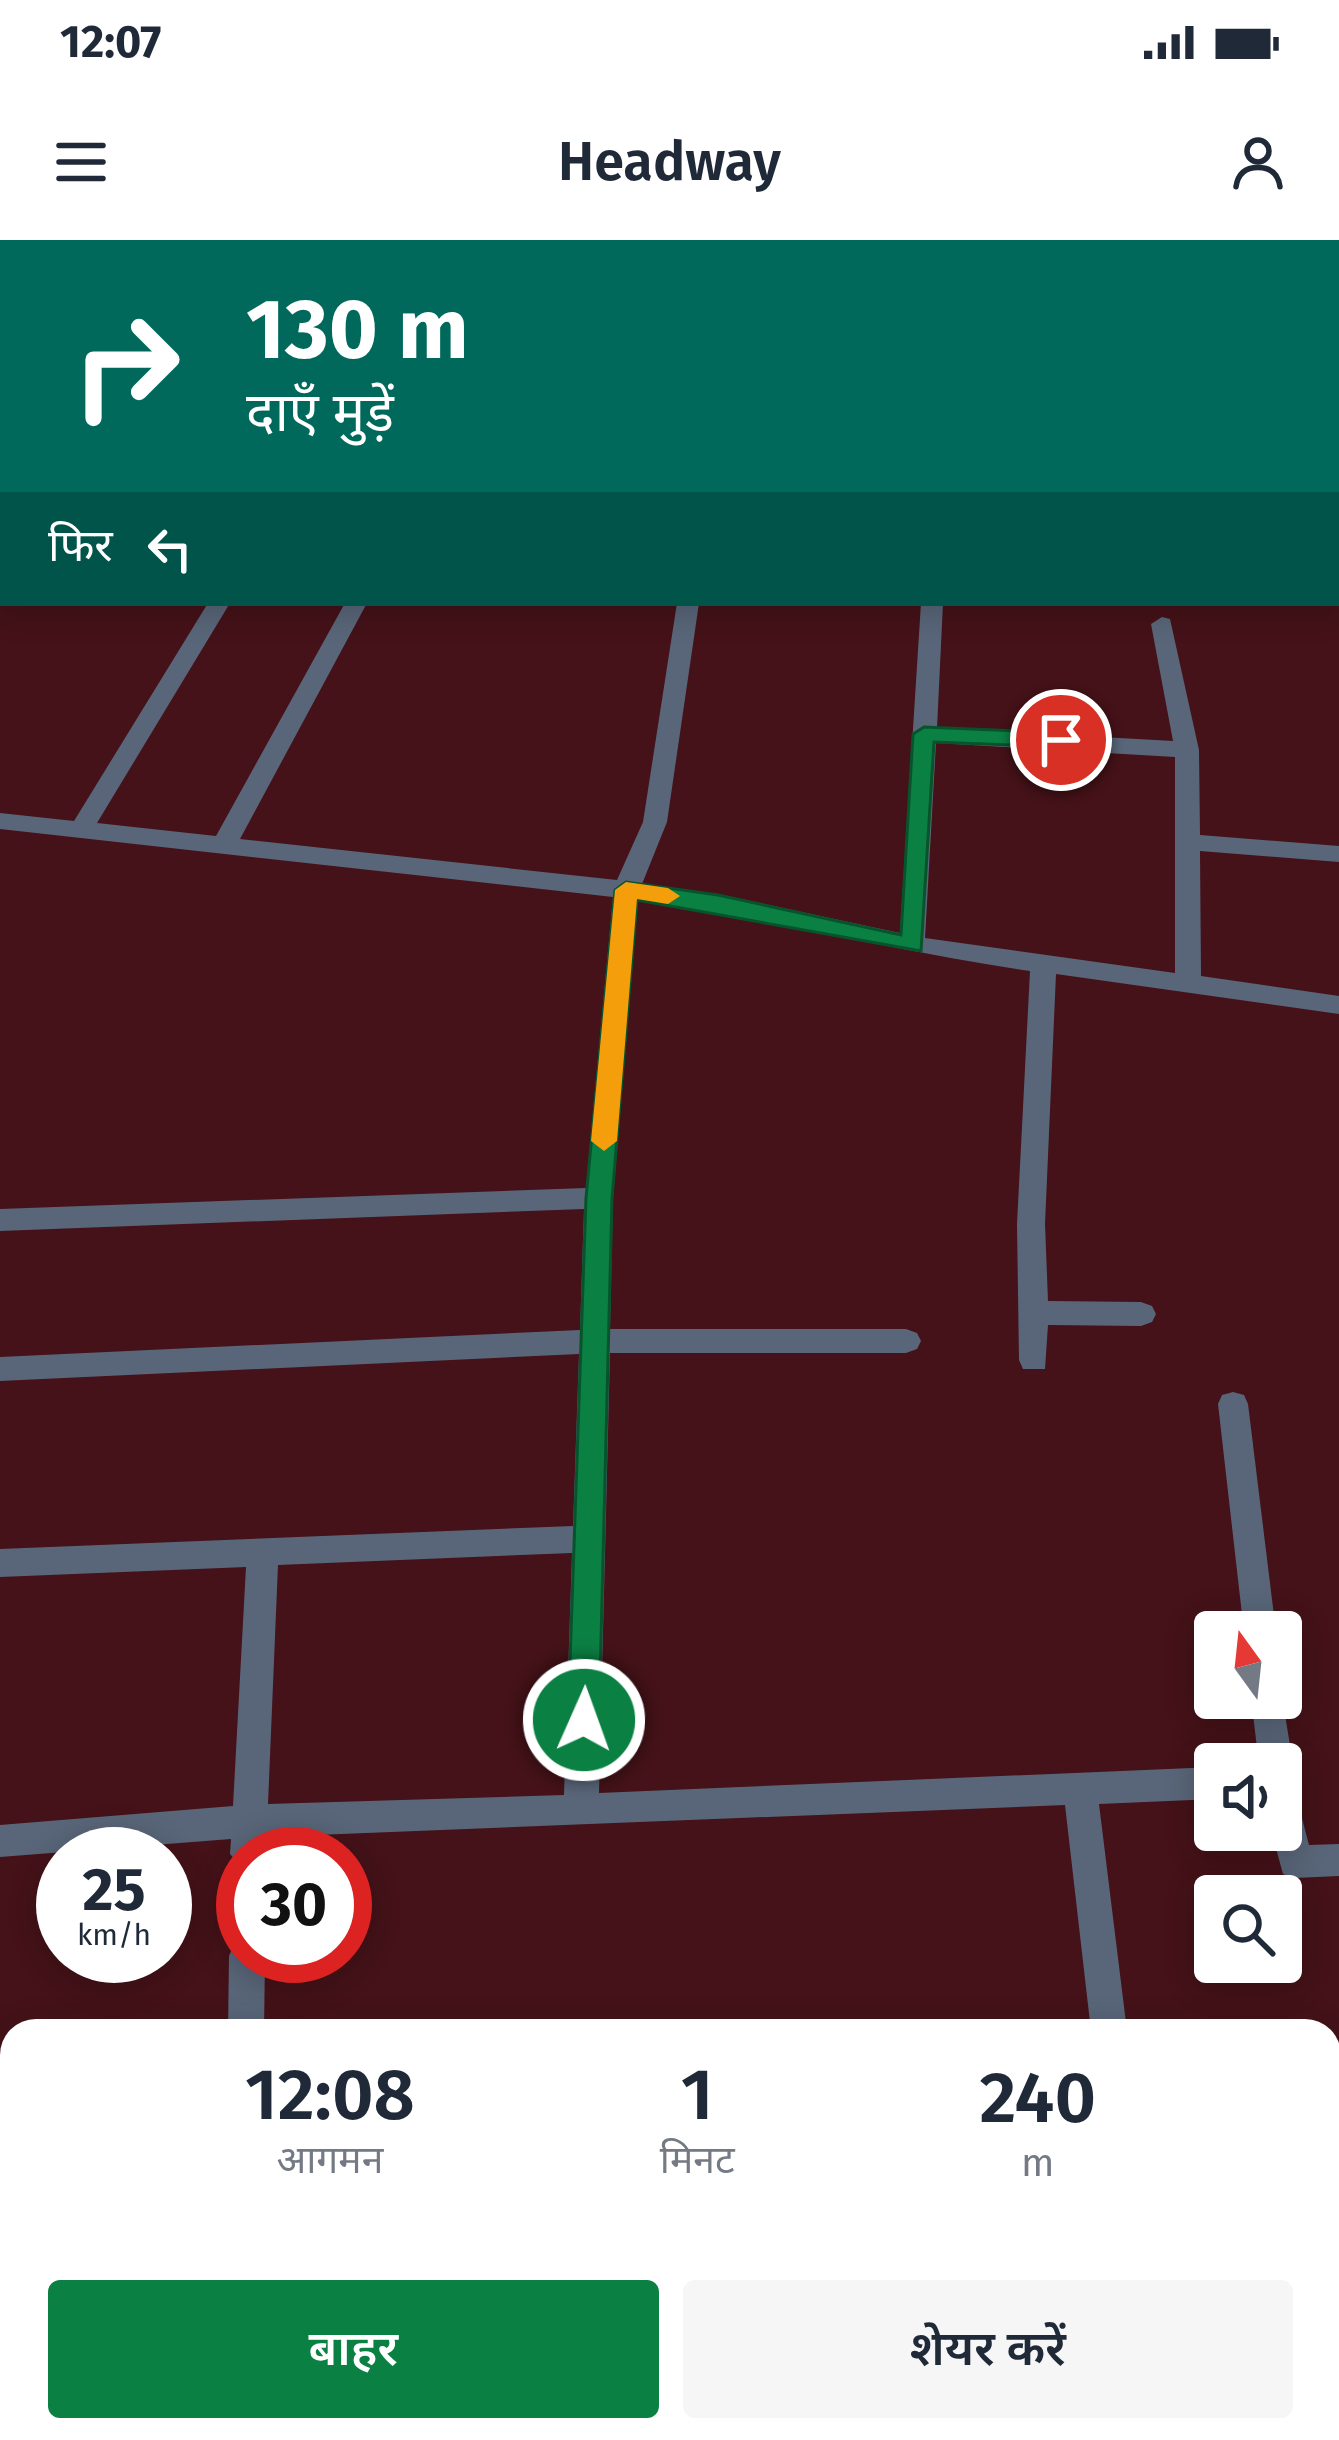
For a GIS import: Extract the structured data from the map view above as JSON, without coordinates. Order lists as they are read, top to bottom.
{
  "north": "top",
  "page": {
    "status": "12:07",
    "header": "Headway",
    "turn": ["130 m", "दाएँ मुड़ें"],
    "then": "फिर",
    "speed": "25 km/h",
    "limit": "30",
    "eta": [
      "12:08",
      "आगमन",
      "1",
      "मिनट",
      "240",
      "m"
    ],
    "buttons": ["बाहर", "शेयर करें"]
  }
}
